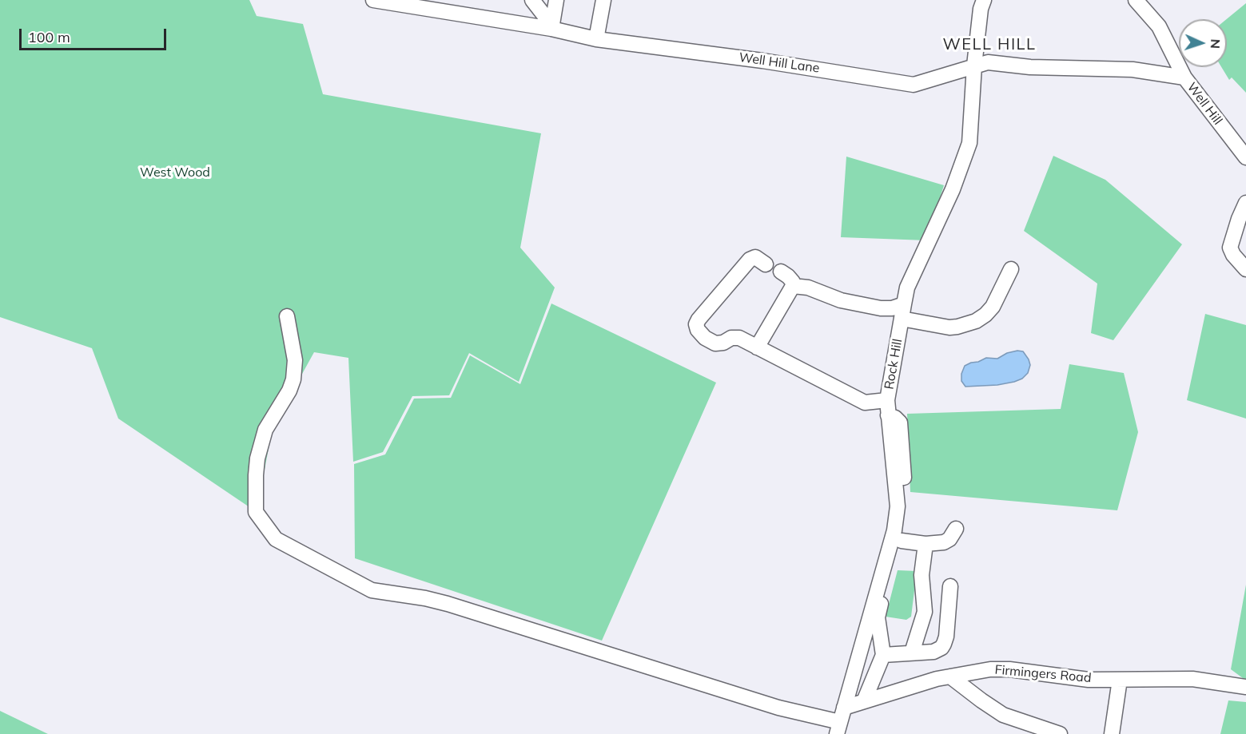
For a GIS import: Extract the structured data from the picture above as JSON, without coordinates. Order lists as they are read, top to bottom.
{
  "streets": {
    "street": [
      "Well Hill Lane",
      "Well Hill",
      "Rock Hill",
      "Firmingers Road"
    ]
  },
  "crossings": [
    ["Well Hill Lane", "Well Hill"],
    ["Well Hill Lane", "Rock Hill"],
    ["Rock Hill", "Firmingers Road"]
  ],
  "districts": ["WELL HILL"],
  "parks": ["West Wood"],
  "scale_bar": "100 m",
  "north": "right"
}
